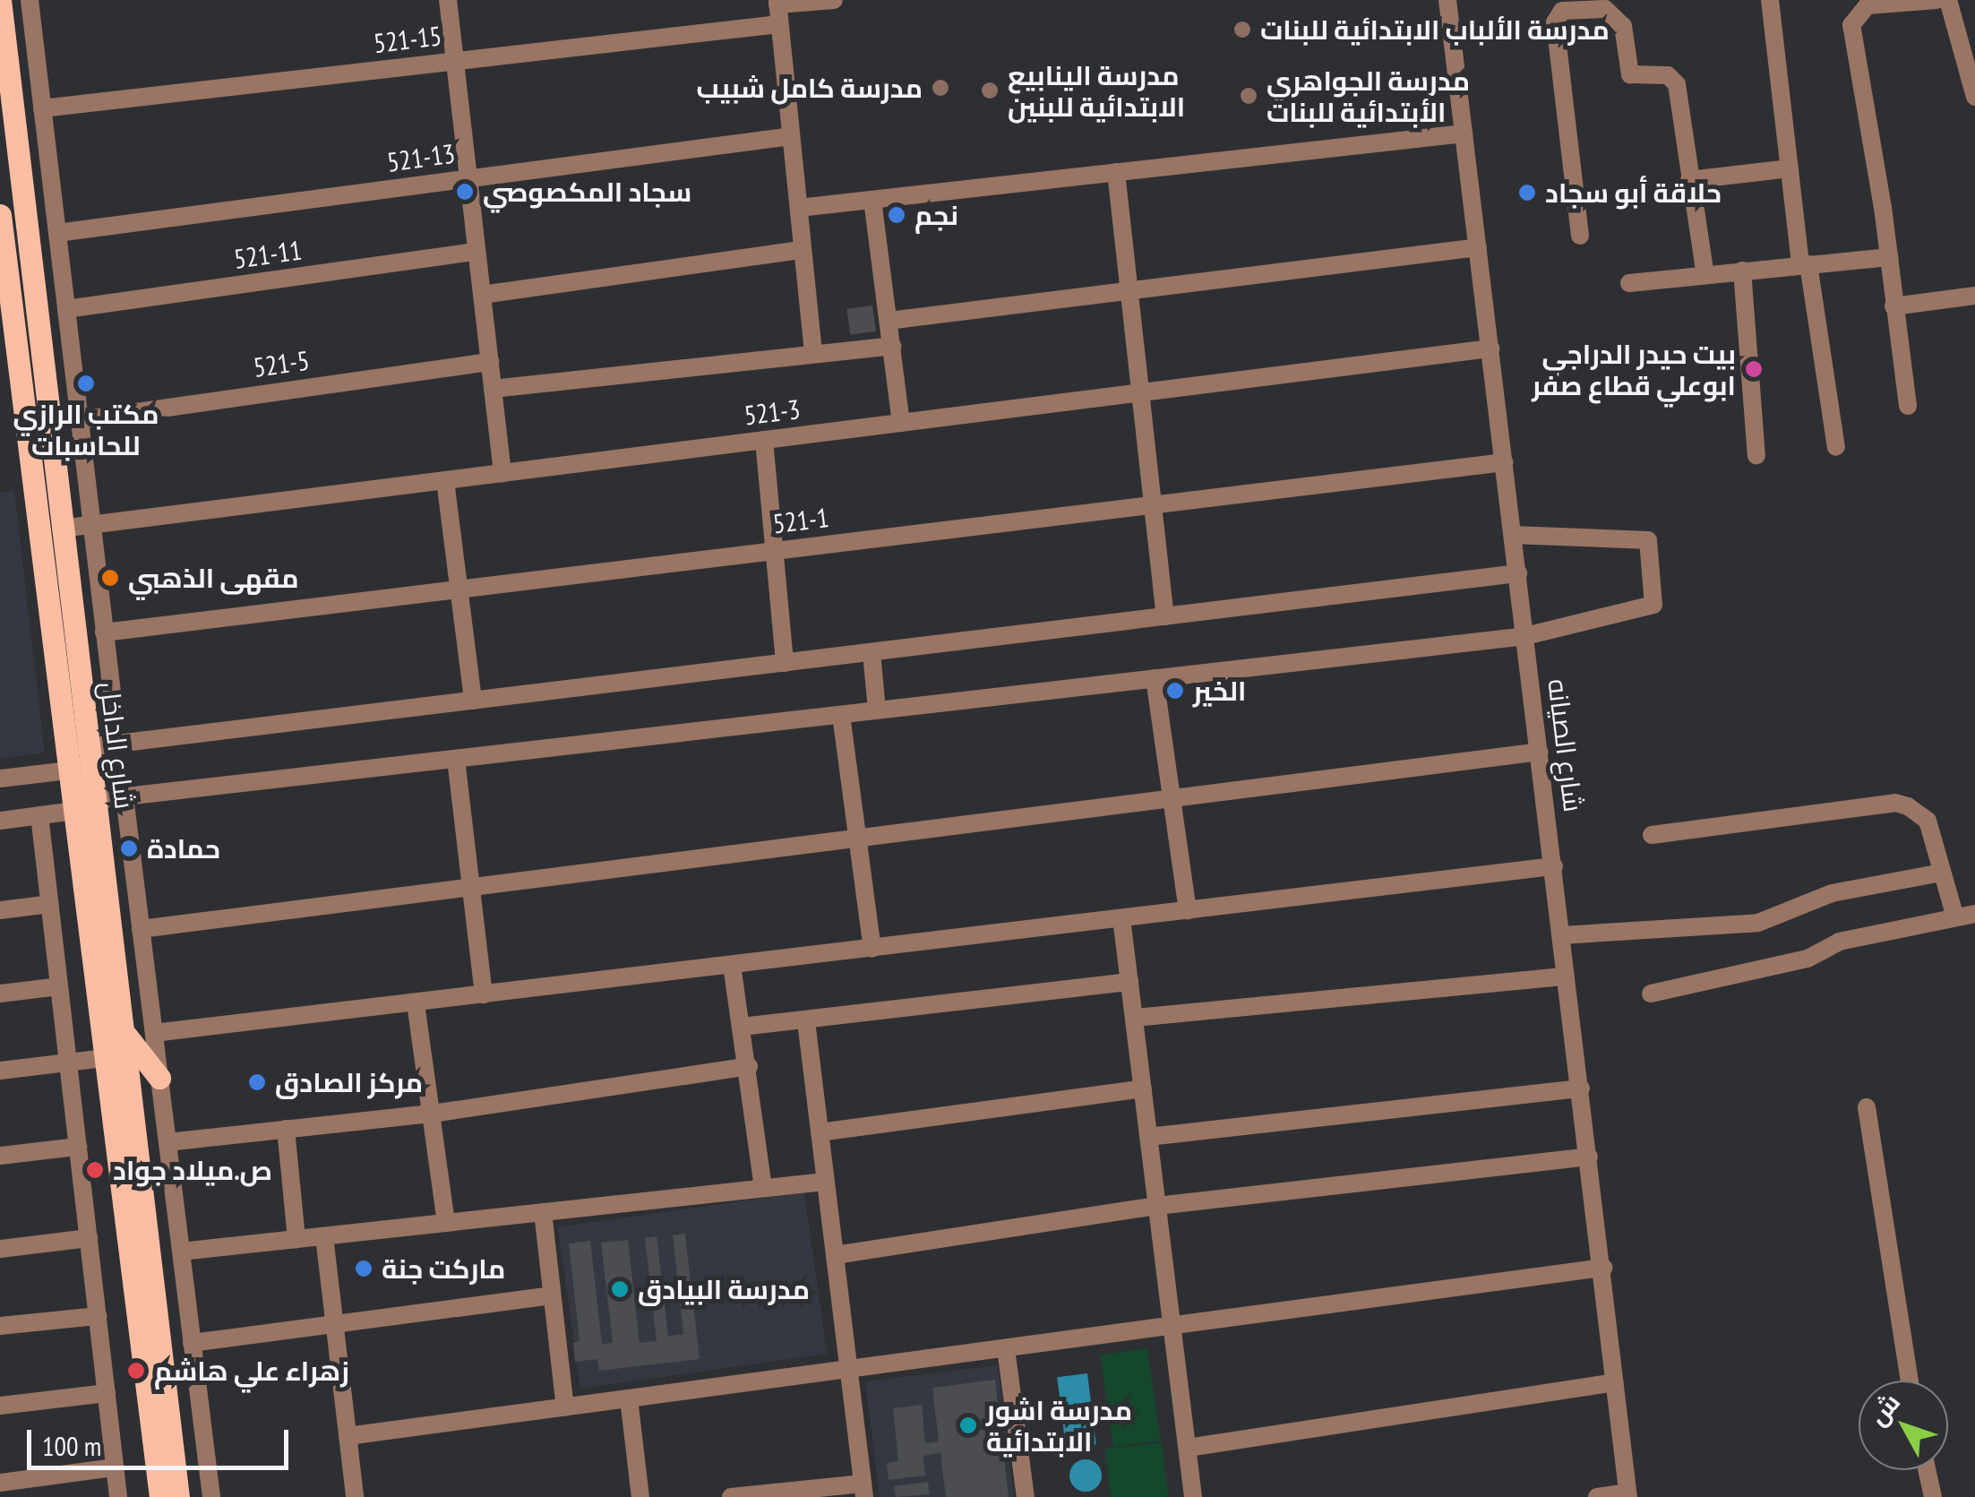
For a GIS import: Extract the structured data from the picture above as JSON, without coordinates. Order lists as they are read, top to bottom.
{
  "streets": {
    "main road": ["شارع الداخل"],
    "street": [
      "521-15",
      "521-13",
      "521-11",
      "521-5",
      "521-3",
      "521-1",
      "شارع الصيانه"
    ]
  },
  "crossings": [
    ["521-3", "شارع الداخل"],
    ["521-3", "شارع الصيانه"],
    ["521-1", "شارع الصيانه"]
  ],
  "places": [
    "مدرسة الألباب الابتدائية للبنات",
    "مدرسة كامل شبيب",
    "مدرسة الينابيع الابتدائية للبنين",
    "مدرسة الجواهري الأبتدائية للبنات",
    "سجاد المكصوصي",
    "حلاقة أبو سجاد",
    "نجم",
    "بيت حيدر الدراجي ابوعلي قطاع صفر",
    "مكتب الرازي للحاسبات",
    "مقهى الذهبي",
    "الخير",
    "حمادة",
    "مركز الصادق",
    "ص.ميلاد جواد",
    "ماركت جنة",
    "مدرسة البيادق",
    "زهراء علي هاشم",
    "مدرسة اشور الابتدائية"
  ],
  "scale_bar": "100 m",
  "north": "top left"
}
